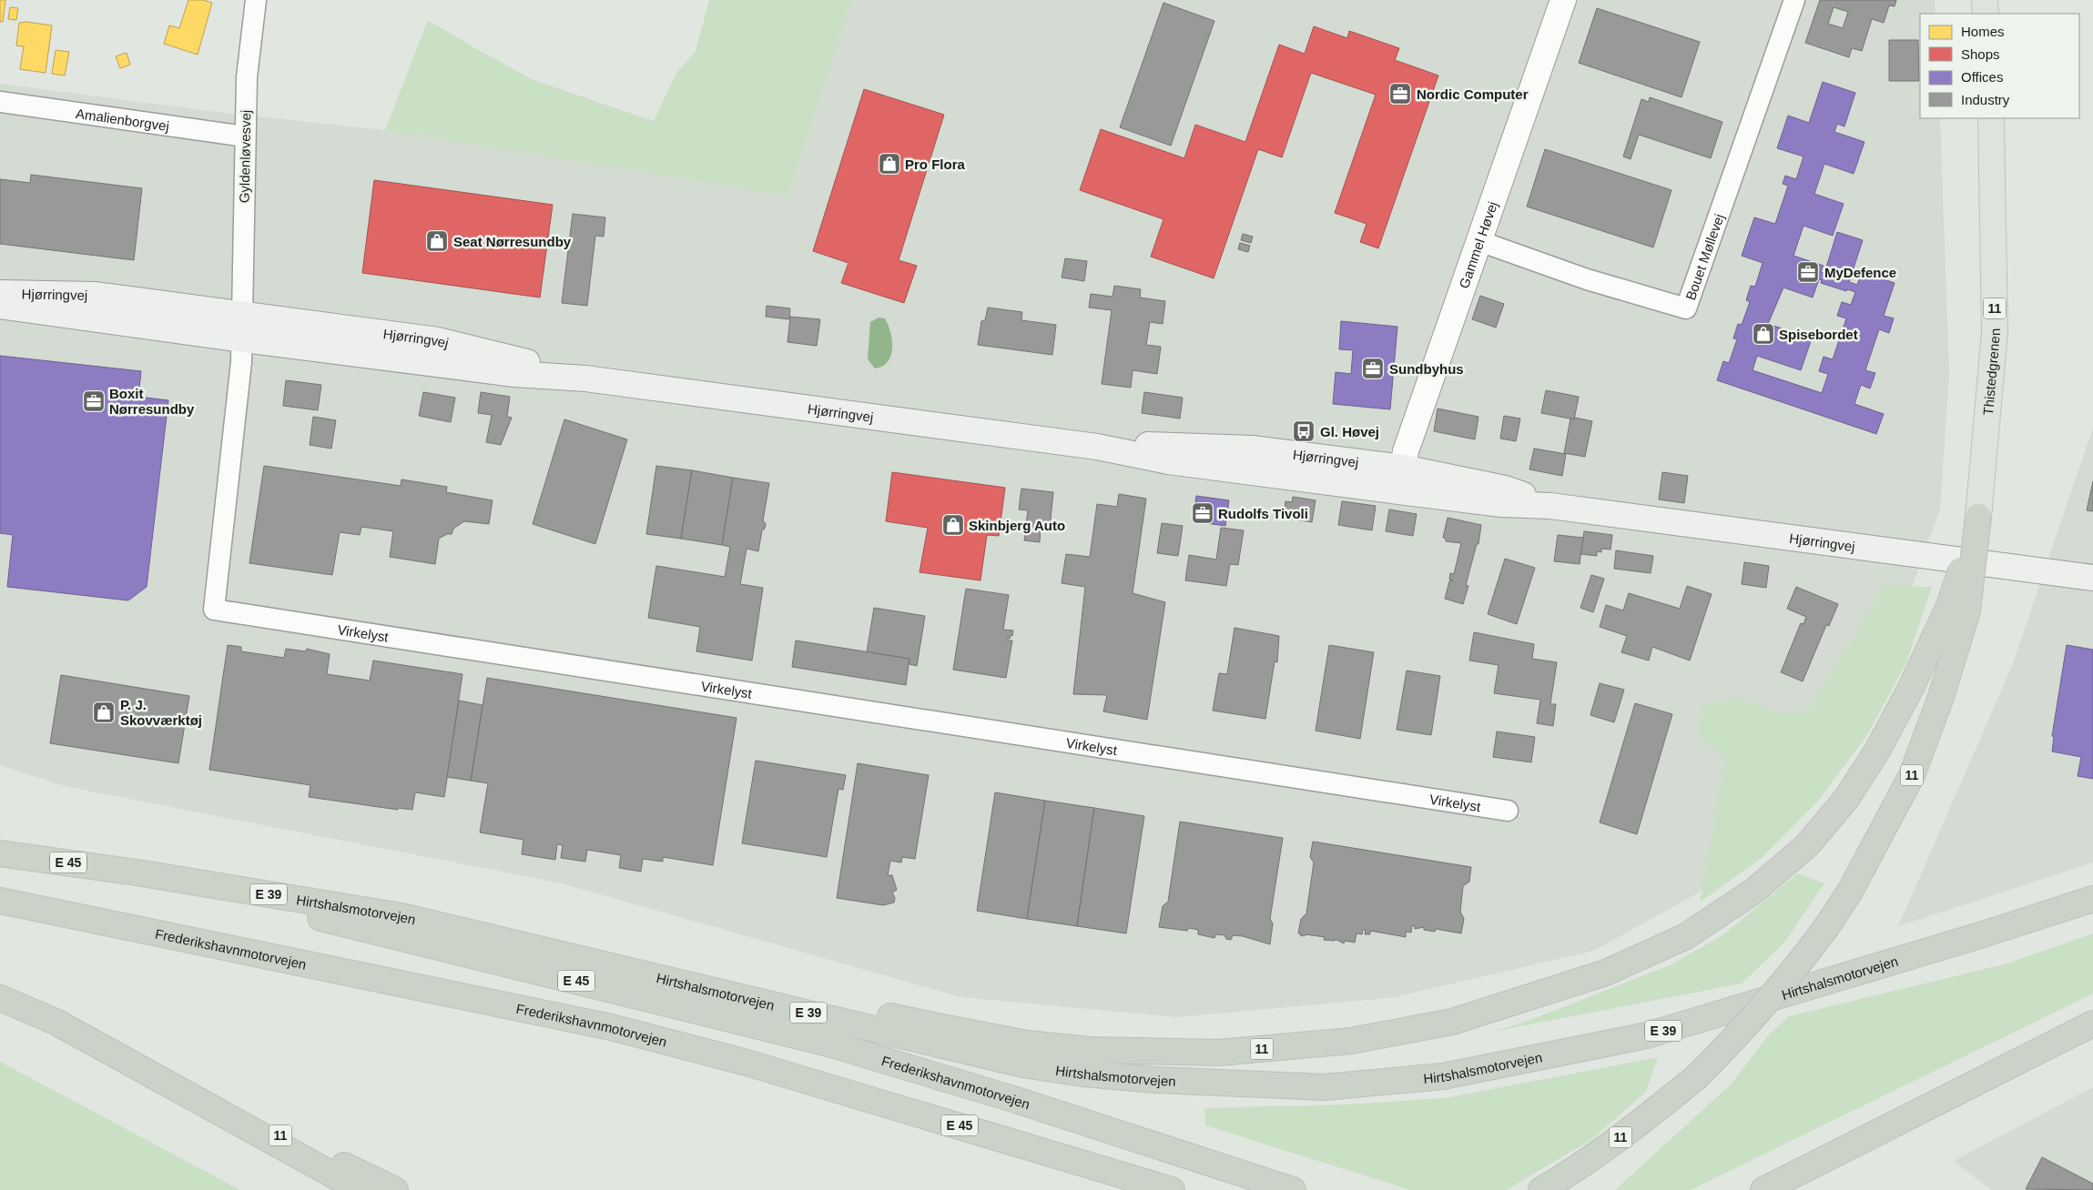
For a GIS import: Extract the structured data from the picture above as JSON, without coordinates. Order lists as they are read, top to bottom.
{
  "streets": {
    "highway": [
      "11",
      "E 45",
      "E 39",
      "Hirtshalsmotorvejen",
      "Frederikshavnmotorvejen"
    ],
    "main road": ["Hjørringvej", "Thistedgrenen"],
    "street": [
      "Amalienborgvej",
      "Gyldenløvesvej",
      "Gammel Høvej",
      "Bouet Møllevej",
      "Virkelyst"
    ]
  },
  "crossings": [
    ["Amalienborgvej", "Gyldenløvesvej"],
    ["Gyldenløvesvej", "Hjørringvej"],
    ["Gammel Høvej", "Bouet Møllevej"],
    ["Gammel Høvej", "Hjørringvej"],
    ["Hjørringvej", "Virkelyst"],
    ["11", "Thistedgrenen"],
    ["11", "Hirtshalsmotorvejen"],
    ["E 45", "Hirtshalsmotorvejen"],
    ["E 45", "Frederikshavnmotorvejen"],
    ["Hirtshalsmotorvejen", "Frederikshavnmotorvejen"]
  ],
  "places": {
    "office": [
      "Nordic Computer",
      "MyDefence",
      "Sundbyhus",
      "Boxit Nørresundby",
      "Rudolfs Tivoli"
    ],
    "shop": [
      "Pro Flora",
      "Seat Nørresundby",
      "Spisebordet",
      "Skinbjerg Auto",
      "P. J. Skovværktøj"
    ],
    "bus stop": ["Gl. Høvej"]
  },
  "legend": [
    "Homes",
    "Shops",
    "Offices",
    "Industry"
  ]
}
